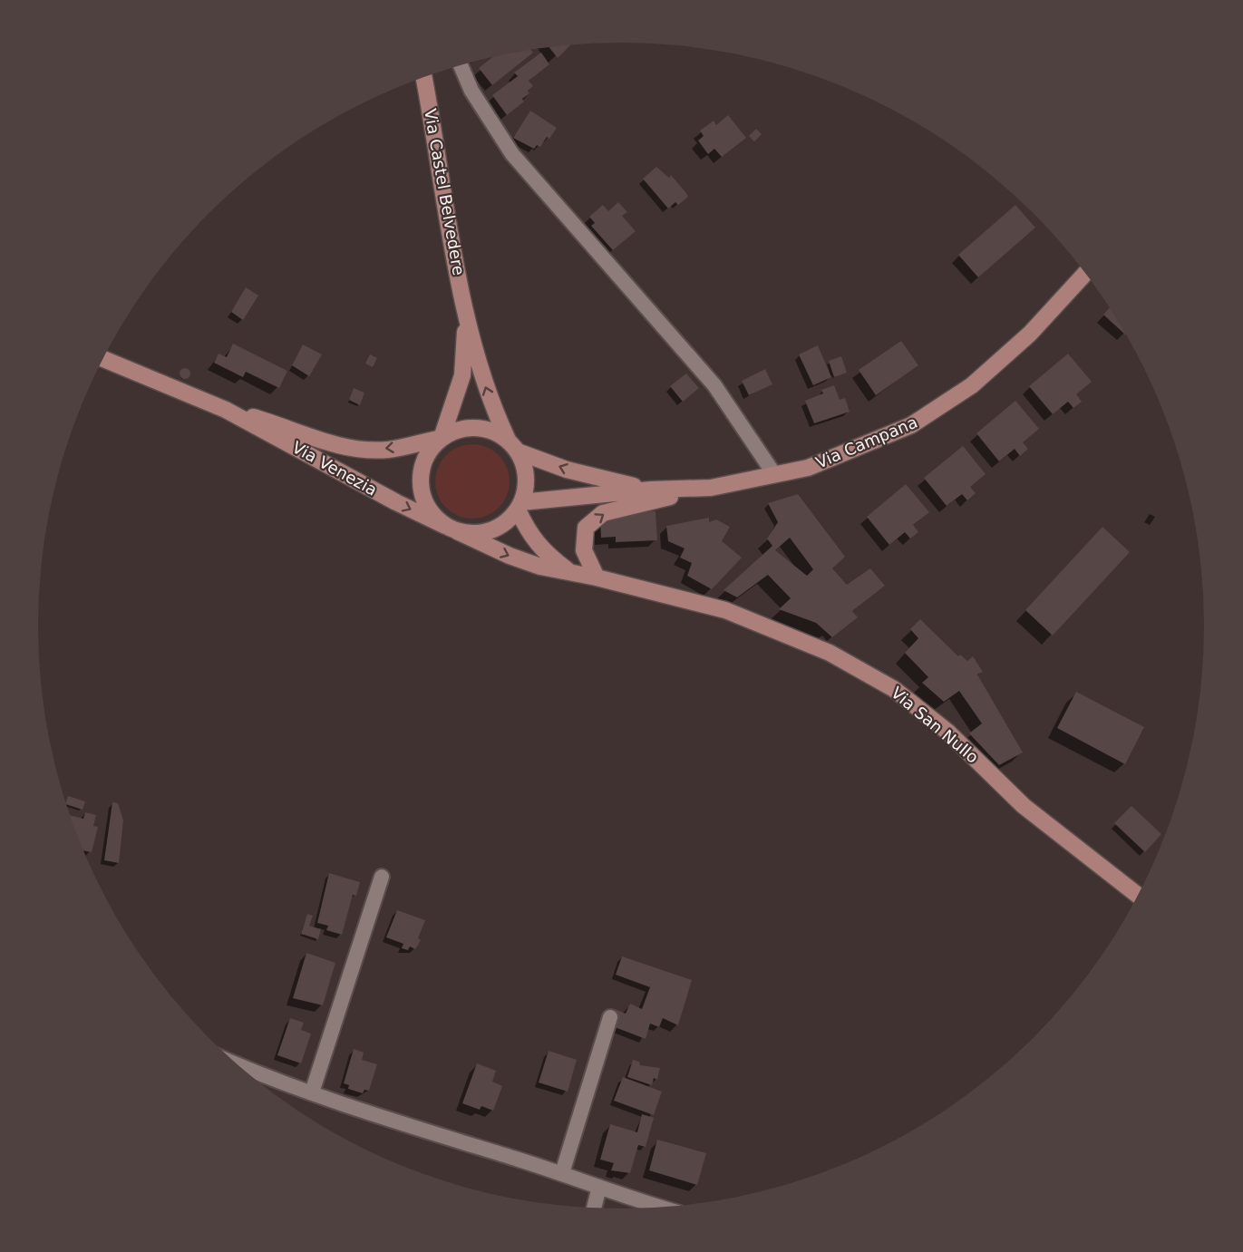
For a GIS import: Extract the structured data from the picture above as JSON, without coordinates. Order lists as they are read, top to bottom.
{
  "streets": {
    "main road": [
      "Via Castel Belvedere",
      "Via Campana",
      "Via Venezia",
      "Via San Nullo"
    ]
  },
  "crossings": [
    ["Via Campana", "Via Venezia"],
    ["Via Campana", "Via San Nullo"],
    ["Via Venezia", "Via San Nullo"]
  ]
}
